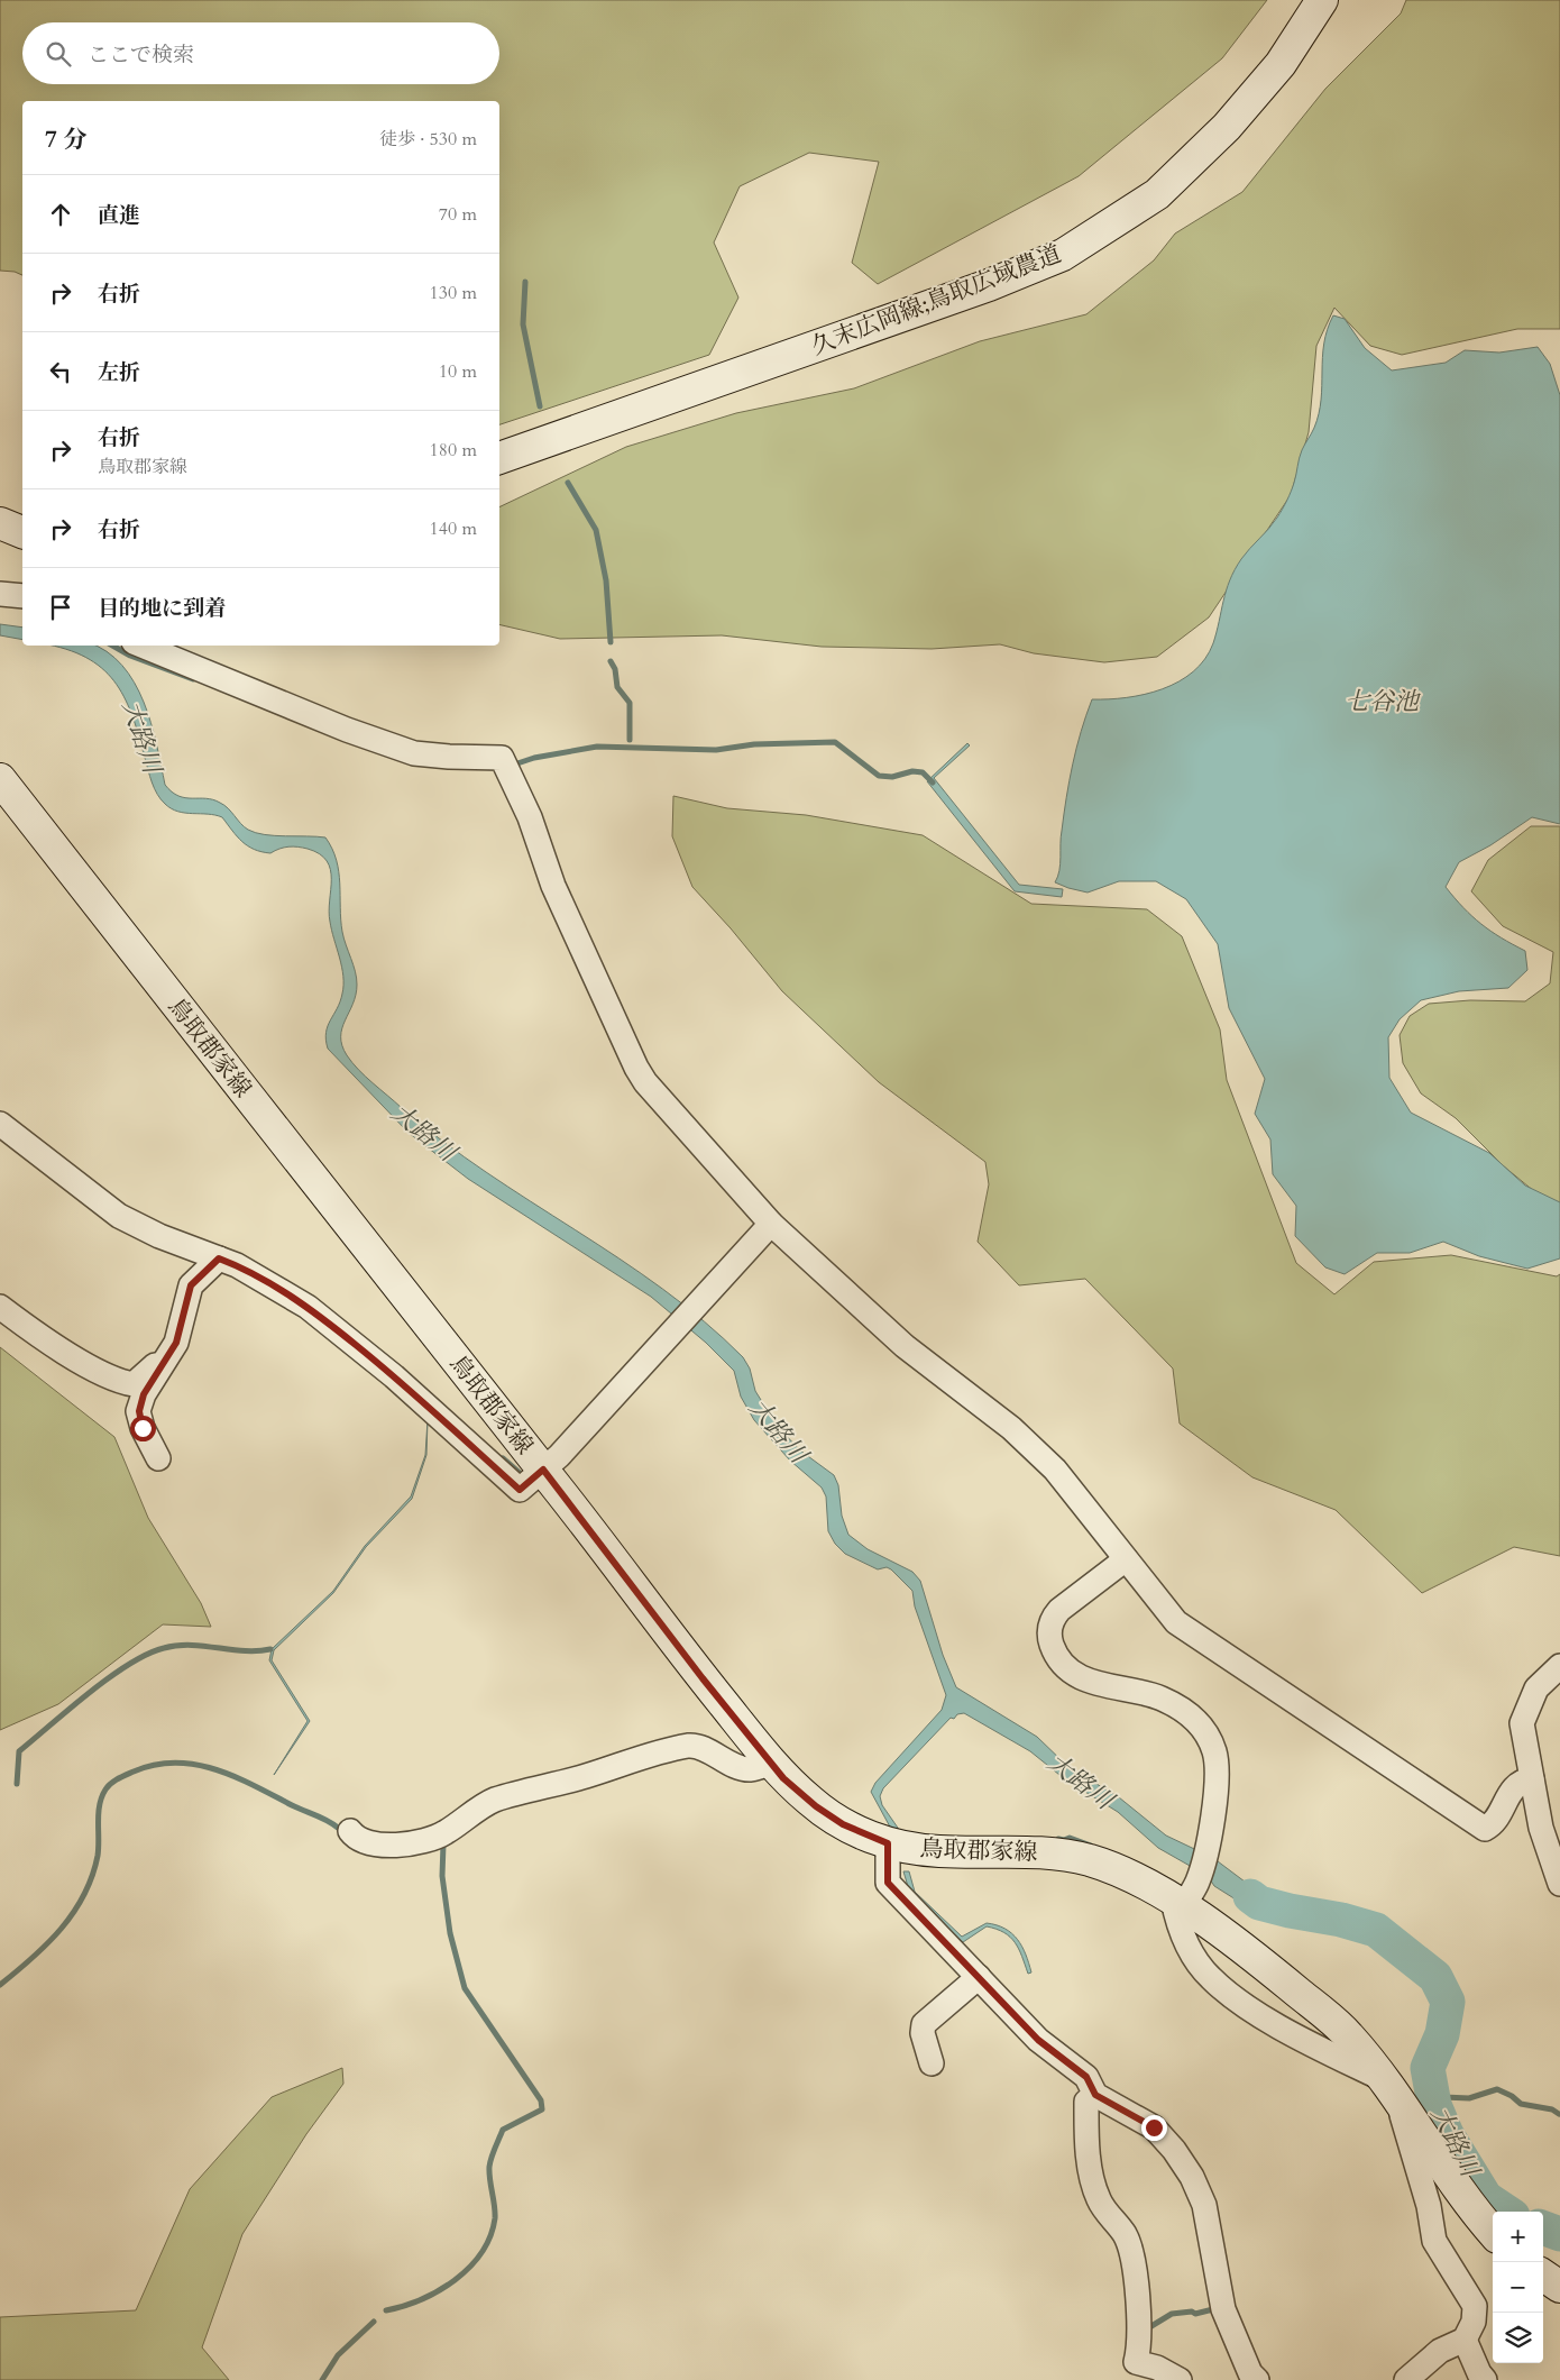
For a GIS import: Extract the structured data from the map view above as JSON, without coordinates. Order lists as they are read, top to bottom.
{
  "streets": {
    "main road": ["久末広岡線;鳥取広域農道", "鳥取郡家線"]
  },
  "water": ["七谷池", "大路川"],
  "page": {
    "search": "ここで検索",
    "heading": ["7 分", "徒歩 · 530 m"],
    "list": [
      ["直進", "70 m"],
      ["右折", "130 m"],
      ["左折", "10 m"],
      ["右折", "鳥取郡家線", "180 m"],
      ["右折", "140 m"],
      "目的地に到着"
    ],
    "map_buttons": ["+", "−"]
  }
}
